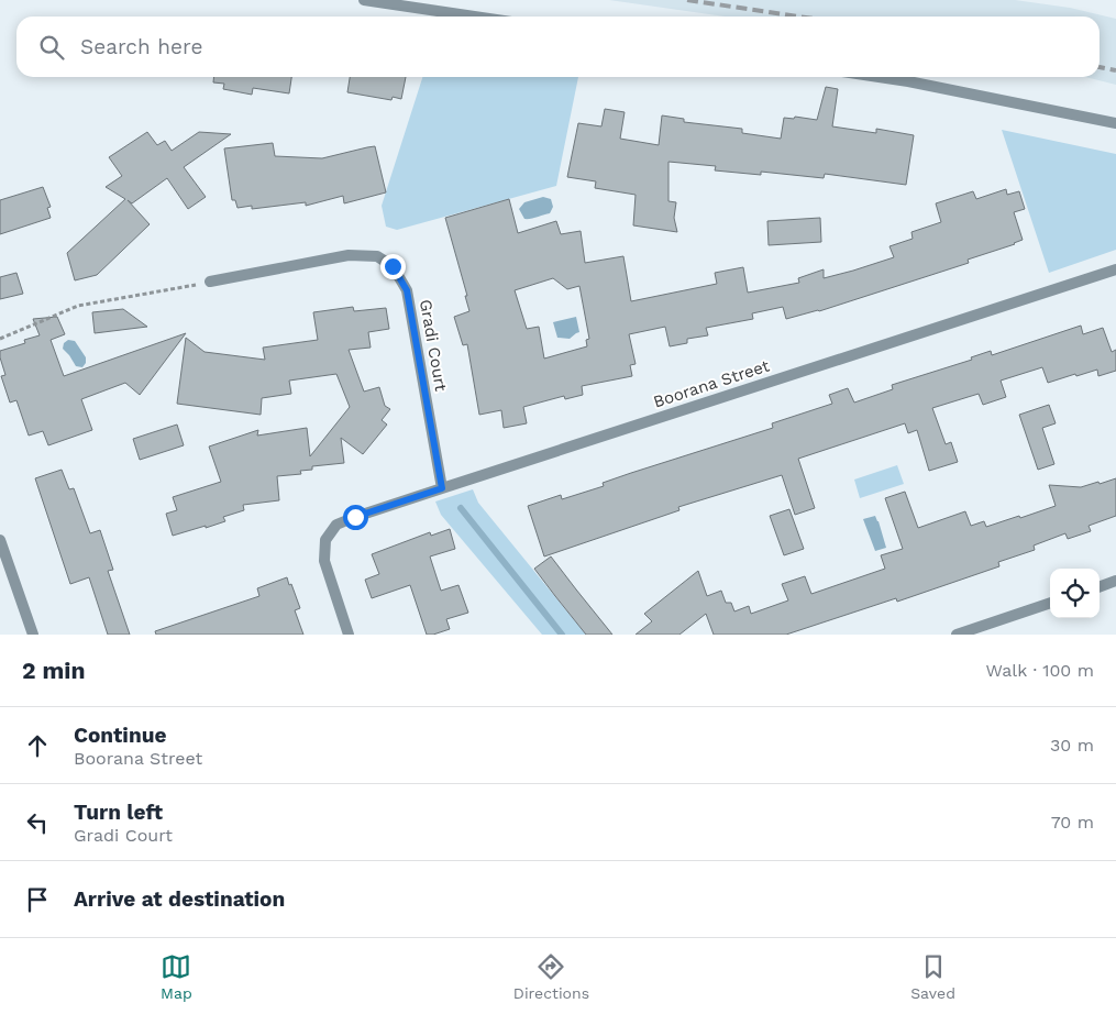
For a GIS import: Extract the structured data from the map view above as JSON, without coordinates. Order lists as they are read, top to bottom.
{
  "streets": {
    "street": ["Gradi Court", "Boorana Street"]
  },
  "crossings": [
    ["Gradi Court", "Boorana Street"]
  ],
  "page": {
    "search": "Search here",
    "heading": ["2 min", "Walk · 100 m"],
    "list": [
      ["Continue", "Boorana Street", "30 m"],
      ["Turn left", "Gradi Court", "70 m"],
      "Arrive at destination"
    ],
    "nav": ["Map", "Directions", "Saved"]
  }
}
